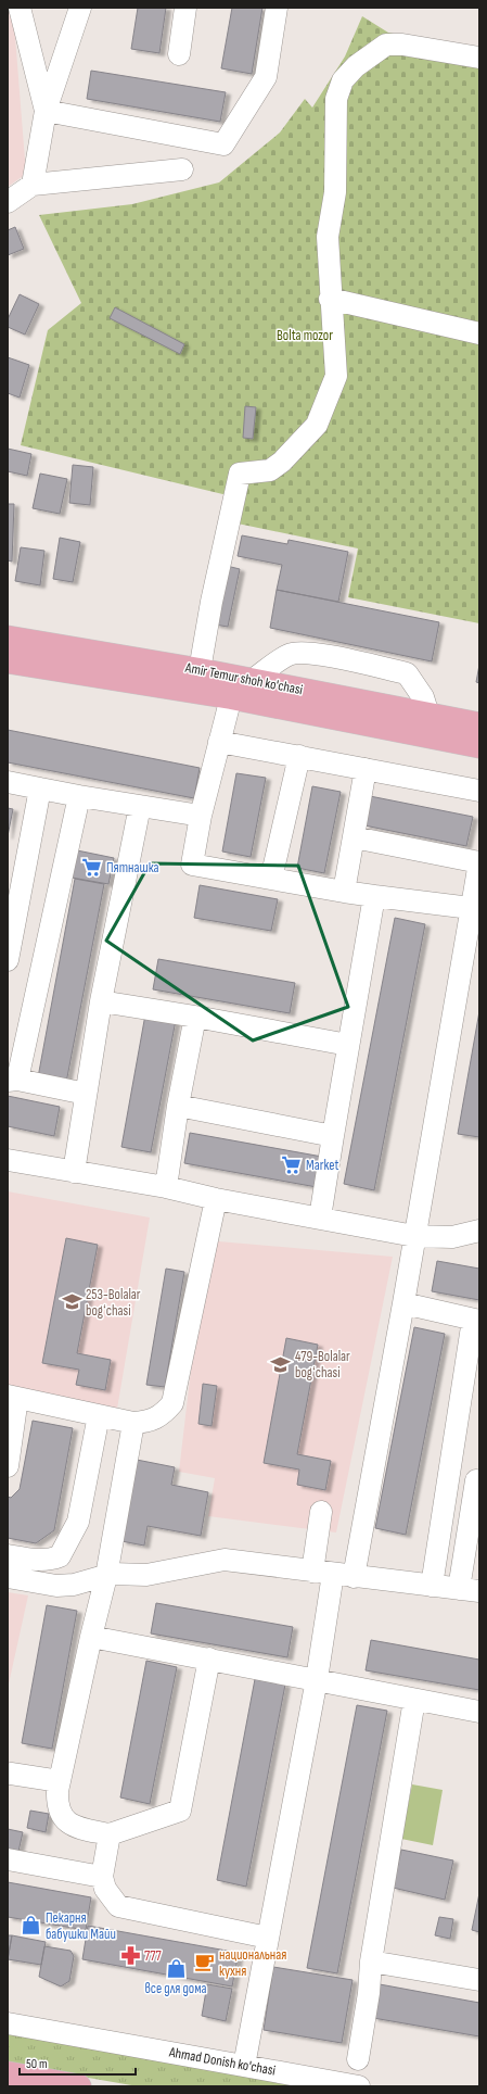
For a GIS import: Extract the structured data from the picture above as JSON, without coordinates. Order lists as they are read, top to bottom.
{
  "streets": {
    "main road": ["Amir Temur shoh ko'chasi"],
    "street": ["Ahmad Donish ko'chasi"]
  },
  "parks": ["Bolta mozor"],
  "places": {
    "supermarket": ["Пятнашка", "Market"],
    "school or university": ["253-Bolalar bogʻchasi", "479-Bolalar bogʻchasi"],
    "shop": ["Пекарня бабушки Майи", "все для дома"],
    "pharmacy": ["777"],
    "cafe": ["национальная кухня"]
  },
  "scale_bar": "50 m"
}
